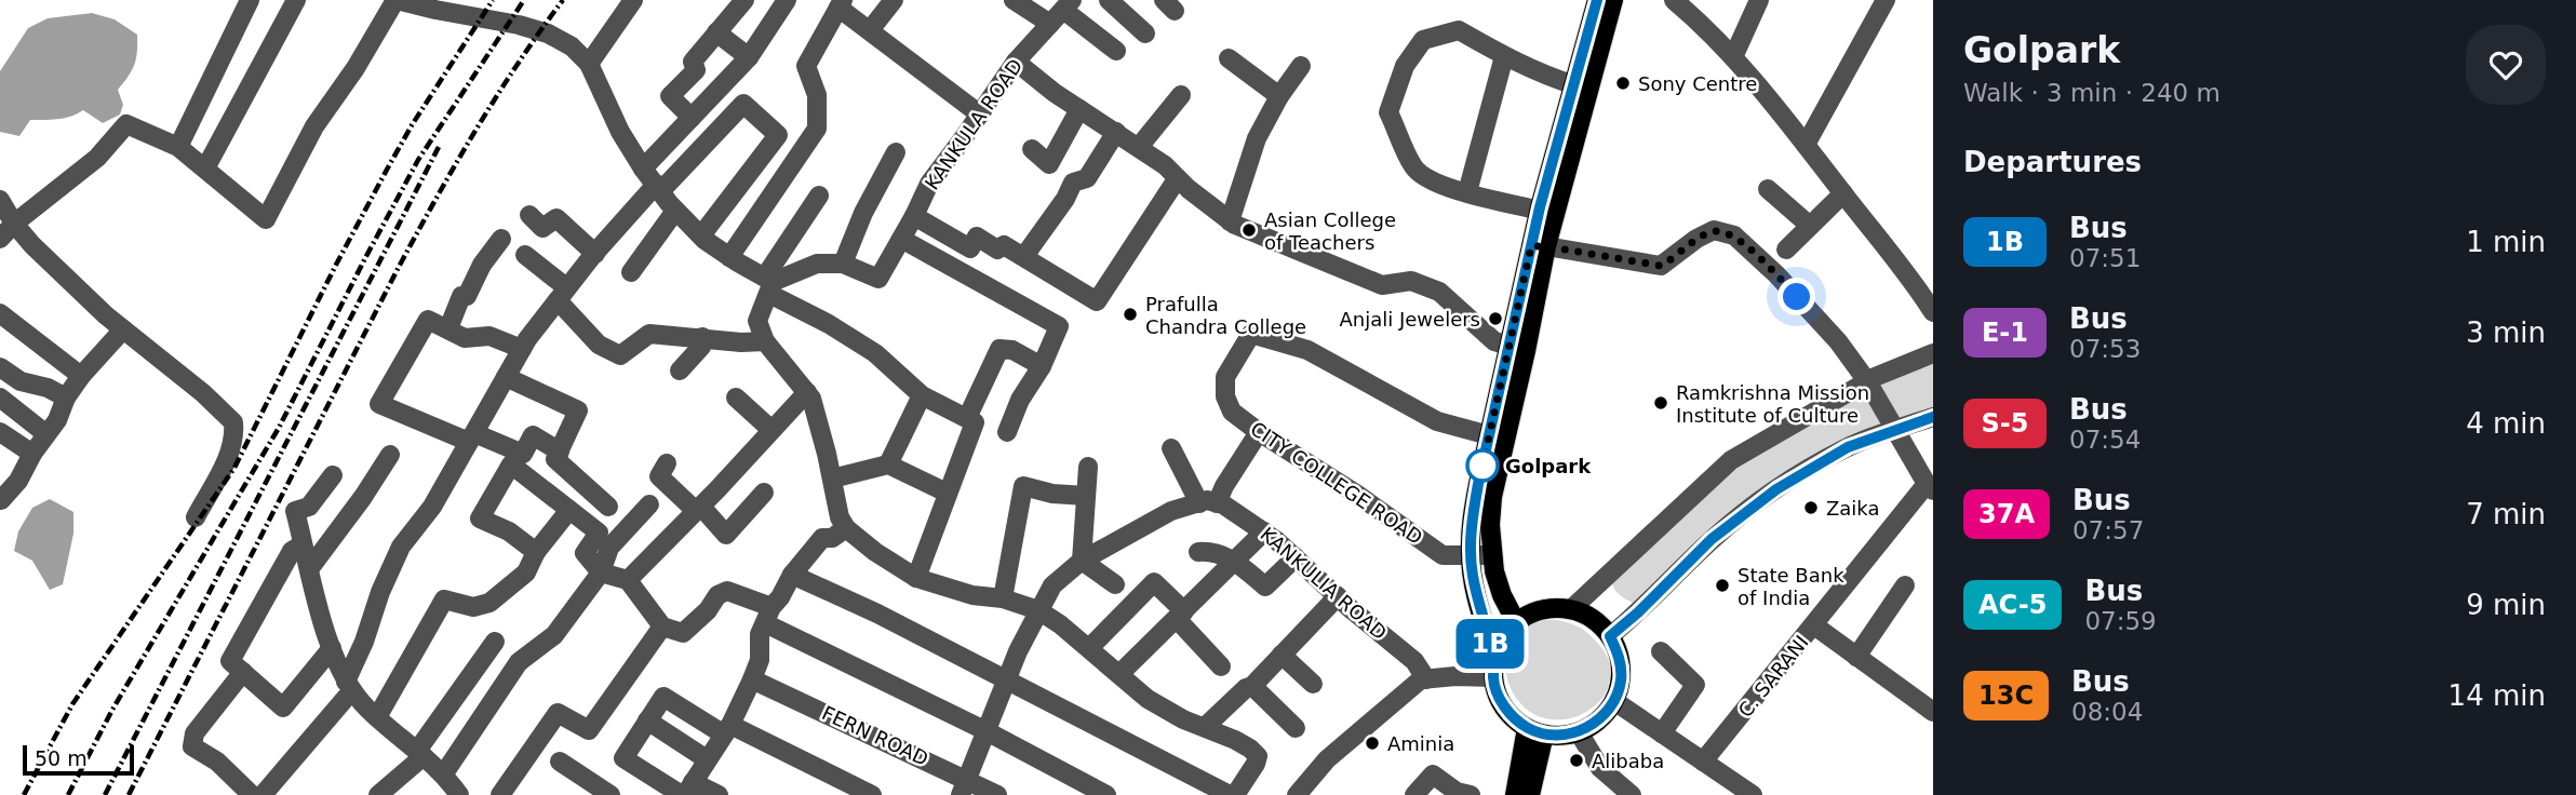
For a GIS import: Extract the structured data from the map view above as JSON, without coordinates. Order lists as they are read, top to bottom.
{
  "streets": {
    "street": [
      "KANKULA ROAD",
      "CITY COLLEGE ROAD",
      "KANKULIA ROAD",
      "C. SARANI",
      "FERN ROAD"
    ]
  },
  "places": [
    "Sony Centre",
    "Asian College of Teachers",
    "Prafulla Chandra College",
    "Anjali Jewelers",
    "Ramkrishna Mission Institute of Culture",
    "Golpark",
    "Zaika",
    "State Bank of India",
    "Aminia",
    "Alibaba"
  ],
  "lines": ["bus line 1B"],
  "scale_bar": "50 m",
  "page": {
    "on_map": "1B",
    "heading": [
      ["Golpark", "Walk · 3 min · 240 m"],
      "Departures"
    ],
    "list": [
      {
        "mark": "1B",
        "name": "Bus",
        "note": "07:51",
        "value": "1 min"
      },
      {
        "mark": "E-1",
        "name": "Bus",
        "note": "07:53",
        "value": "3 min"
      },
      {
        "mark": "S-5",
        "name": "Bus",
        "note": "07:54",
        "value": "4 min"
      },
      {
        "mark": "37A",
        "name": "Bus",
        "note": "07:57",
        "value": "7 min"
      },
      {
        "mark": "AC-5",
        "name": "Bus",
        "note": "07:59",
        "value": "9 min"
      },
      {
        "mark": "13C",
        "name": "Bus",
        "note": "08:04",
        "value": "14 min"
      }
    ],
    "scale": "50 m"
  }
}
